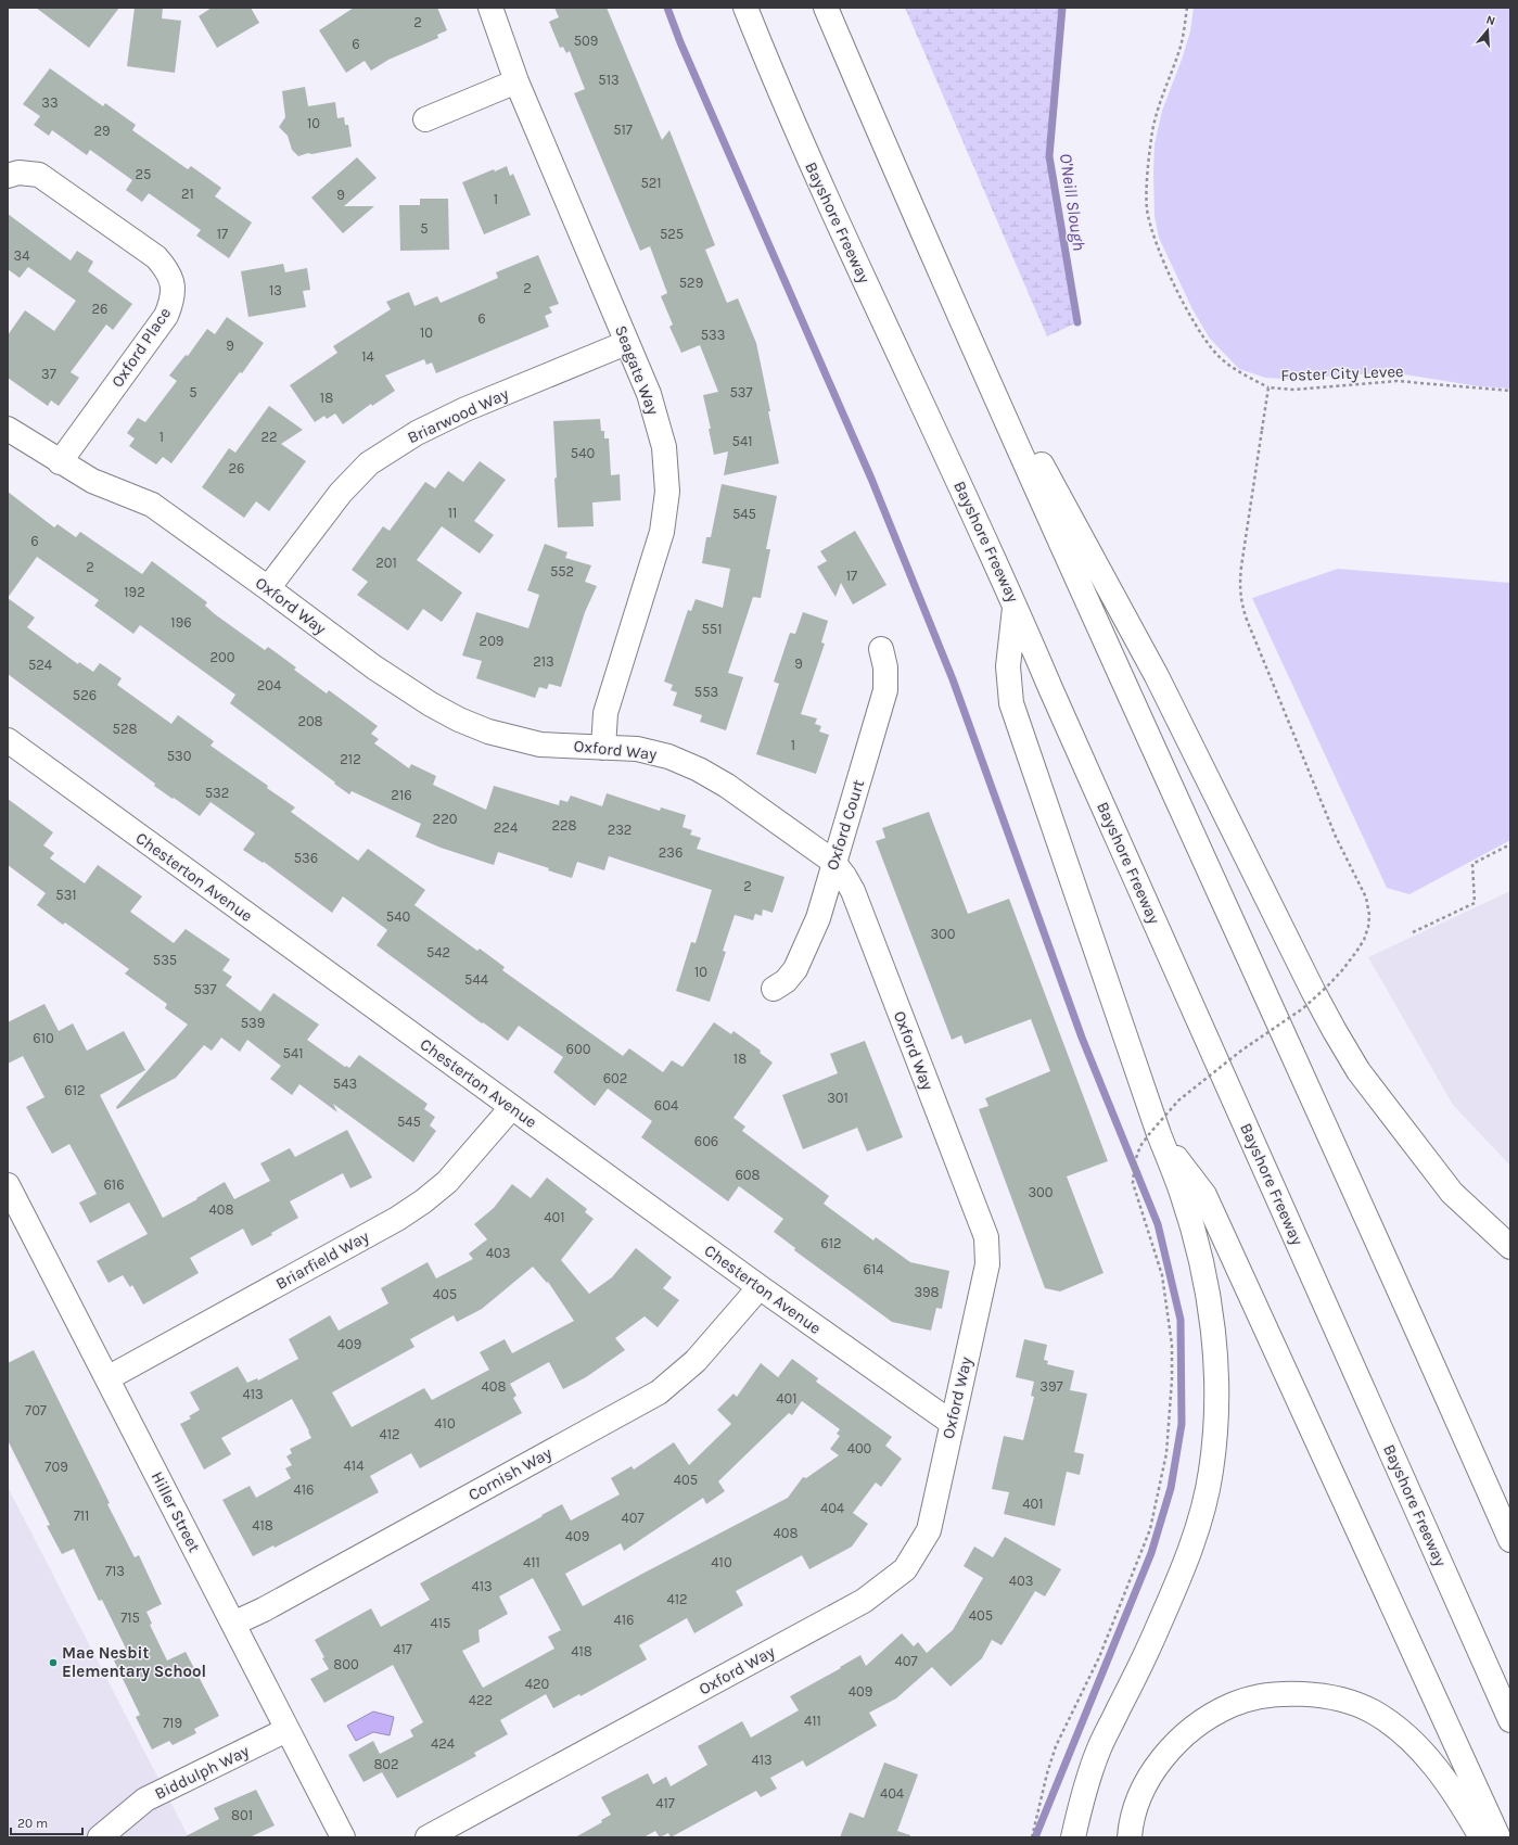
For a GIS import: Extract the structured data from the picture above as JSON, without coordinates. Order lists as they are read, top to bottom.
{
  "streets": {
    "main road": [
      "Bayshore Freeway",
      "Oxford Place",
      "Seagate Way",
      "Briarwood Way",
      "Oxford Way",
      "Oxford Court",
      "Chesterton Avenue",
      "Briarfield Way",
      "Cornish Way",
      "Hiller Street",
      "Biddulph Way"
    ],
    "path": ["Foster City Levee"]
  },
  "crossings": [
    ["Oxford Place", "Oxford Way"],
    ["Seagate Way", "Briarwood Way"],
    ["Seagate Way", "Oxford Way"],
    ["Briarwood Way", "Oxford Way"],
    ["Oxford Way", "Oxford Court"],
    ["Oxford Way", "Chesterton Avenue"],
    ["Chesterton Avenue", "Briarfield Way"],
    ["Chesterton Avenue", "Cornish Way"],
    ["Briarfield Way", "Hiller Street"],
    ["Cornish Way", "Hiller Street"],
    ["Hiller Street", "Biddulph Way"]
  ],
  "water": ["O'Neill Slough"],
  "places": ["Mae Nesbit Elementary School"],
  "house_numbers": [
    "2",
    "509",
    "6",
    "513",
    "33",
    "10",
    "517",
    "29",
    "25",
    "521",
    "21",
    "9",
    "1",
    "5",
    "17",
    "525",
    "34",
    "529",
    "2",
    "13",
    "26",
    "6",
    "10",
    "533",
    "9",
    "14",
    "37",
    "5",
    "537",
    "18",
    "1",
    "22",
    "541",
    "540",
    "26",
    "11",
    "545",
    "6",
    "201",
    "2",
    "552",
    "17",
    "192",
    "196",
    "551",
    "209",
    "200",
    "213",
    "9",
    "524",
    "204",
    "553",
    "526",
    "208",
    "528",
    "1",
    "530",
    "212",
    "532",
    "216",
    "220",
    "228",
    "224",
    "232",
    "236",
    "536",
    "2",
    "531",
    "540",
    "300",
    "542",
    "535",
    "10",
    "544",
    "537",
    "539",
    "610",
    "600",
    "541",
    "18",
    "602",
    "543",
    "612",
    "301",
    "604",
    "545",
    "606",
    "608",
    "616",
    "300",
    "408",
    "401",
    "612",
    "403",
    "614",
    "398",
    "405",
    "409",
    "408",
    "397",
    "413",
    "401",
    "707",
    "410",
    "412",
    "400",
    "414",
    "709",
    "405",
    "416",
    "401",
    "404",
    "711",
    "407",
    "418",
    "408",
    "409",
    "411",
    "410",
    "713",
    "403",
    "413",
    "412",
    "405",
    "715",
    "416",
    "415",
    "417",
    "418",
    "407",
    "800",
    "420",
    "409",
    "422",
    "411",
    "719",
    "424",
    "413",
    "802",
    "404",
    "417",
    "801"
  ],
  "scale_bar": "20 m",
  "north": "top"
}
